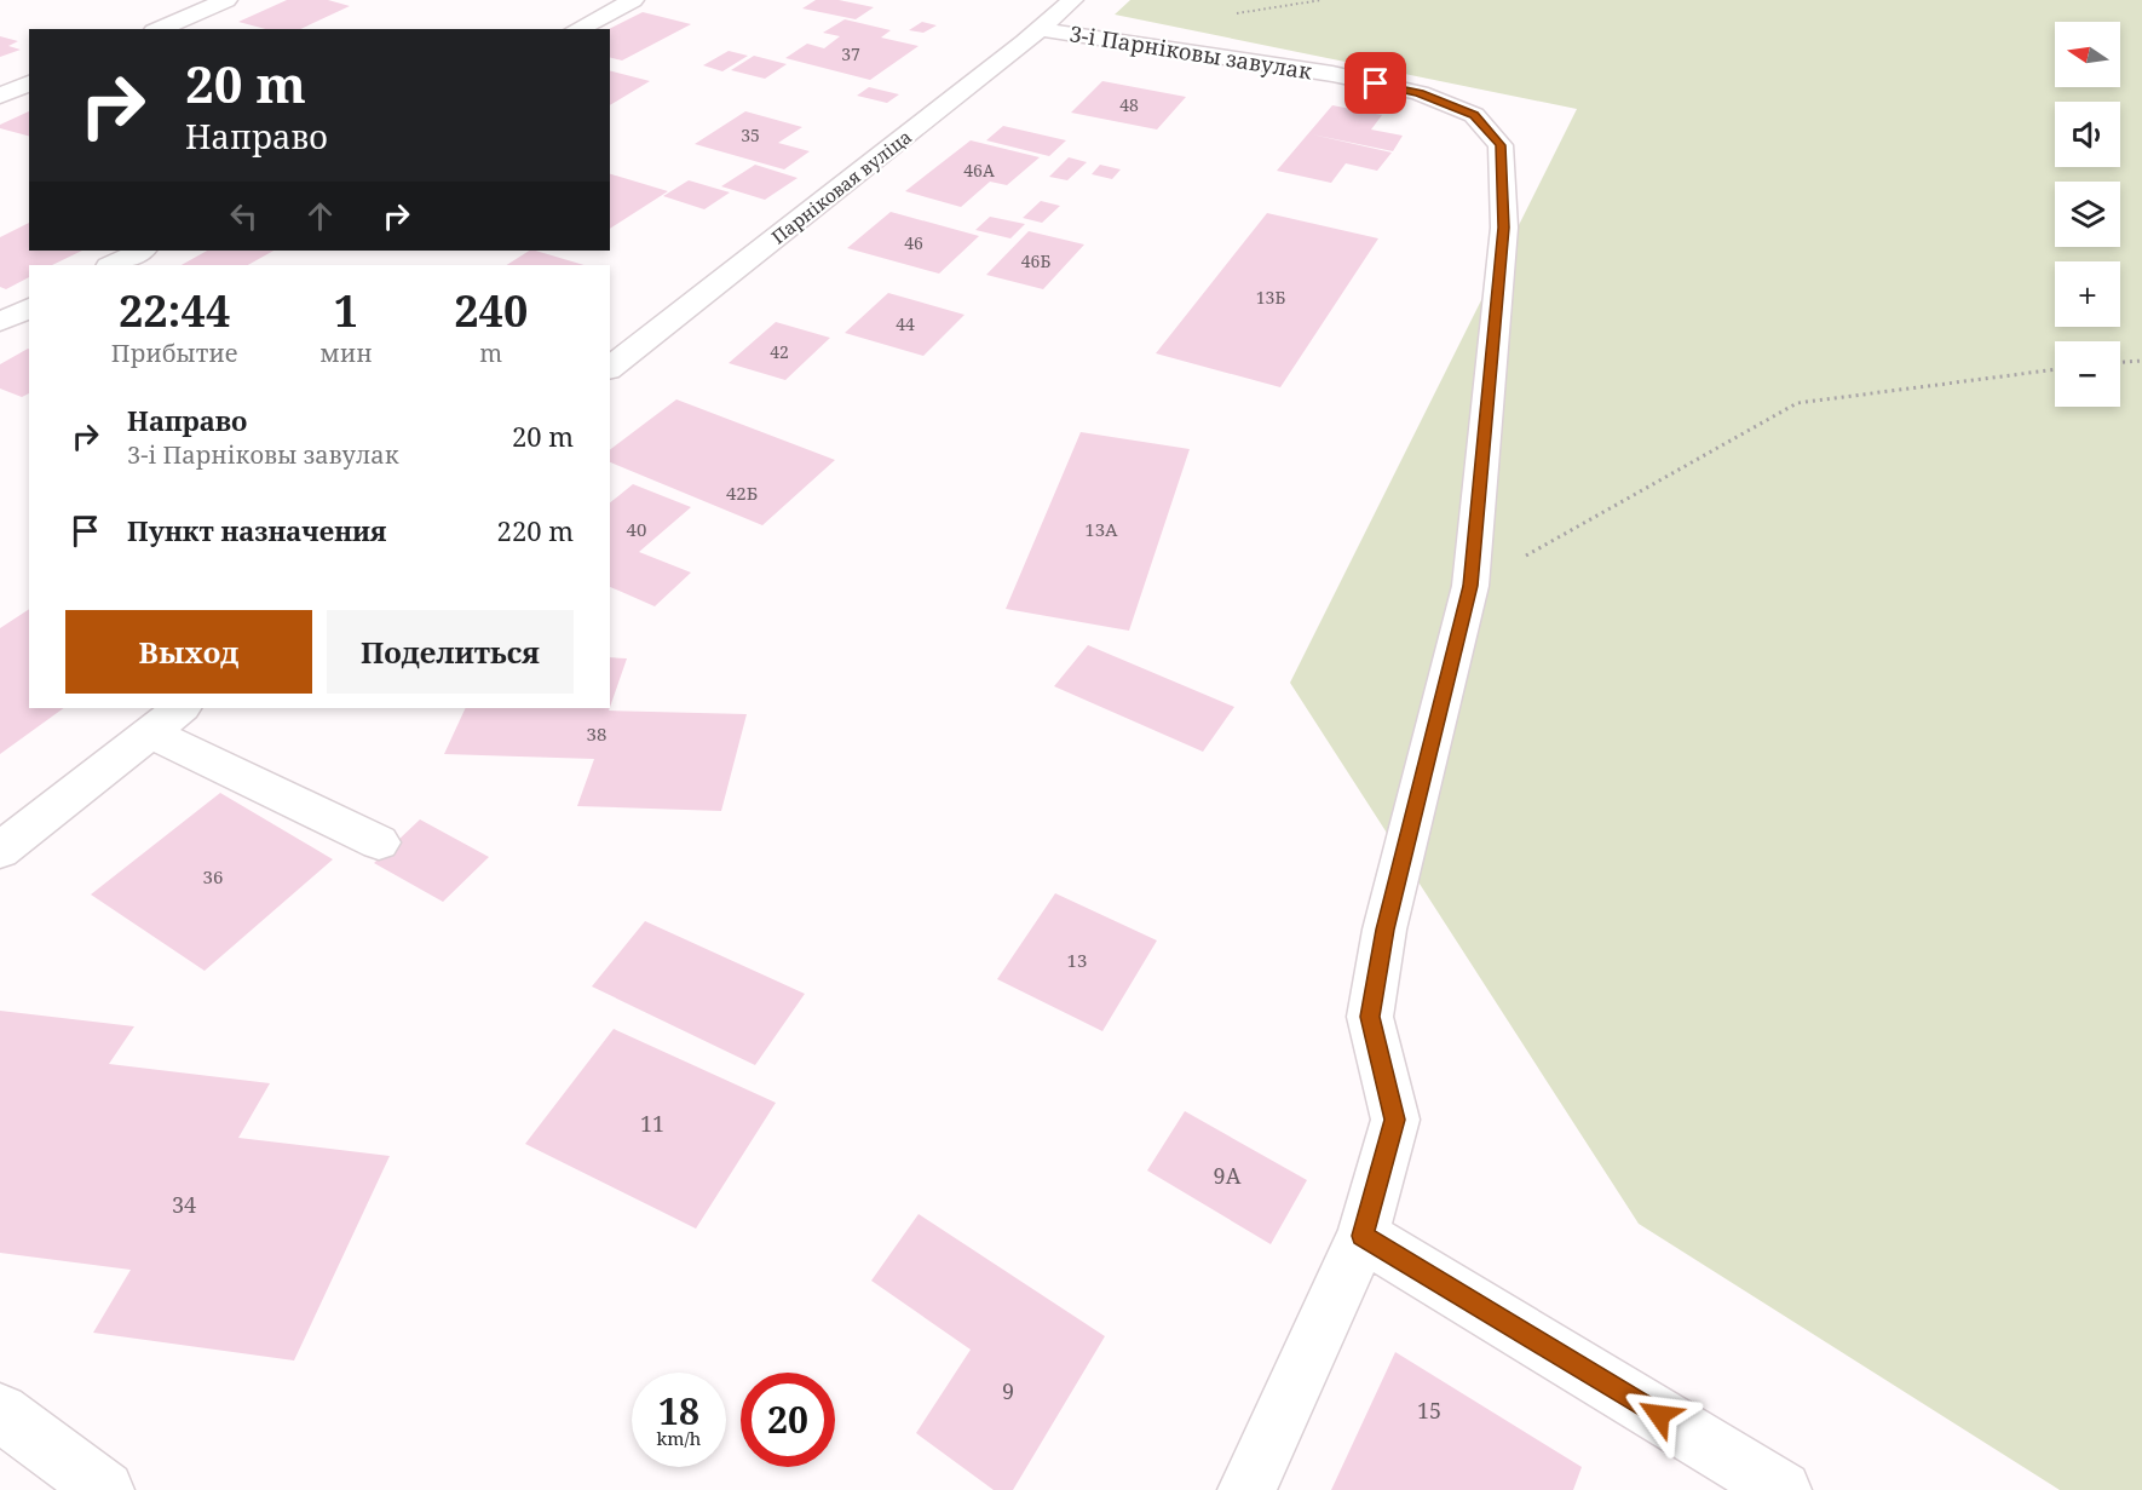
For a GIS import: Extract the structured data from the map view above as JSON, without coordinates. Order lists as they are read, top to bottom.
{
  "streets": {
    "street": ["3-і Парніковы завулак", "Парніковая вуліца"]
  },
  "crossings": [
    ["3-і Парніковы завулак", "Парніковая вуліца"]
  ],
  "house_numbers": [
    "37",
    "48",
    "35",
    "46А",
    "46",
    "46Б",
    "13Б",
    "44",
    "42",
    "42Б",
    "40",
    "13А",
    "38",
    "36",
    "13",
    "11",
    "9А",
    "34",
    "9",
    "15"
  ],
  "north": "left",
  "page": {
    "map_buttons": ["+", "−"],
    "turn": ["20 m", "Направо"],
    "eta": [
      "22:44",
      "Прибытие",
      "1",
      "мин",
      "240",
      "m"
    ],
    "list": [
      {
        "name": "Направо",
        "note": "3-і Парніковы завулак",
        "value": "20 m"
      },
      {
        "name": "Пункт назначения",
        "value": "220 m"
      }
    ],
    "buttons": ["Выход", "Поделиться"],
    "speed": "18 km/h",
    "limit": "20"
  }
}
